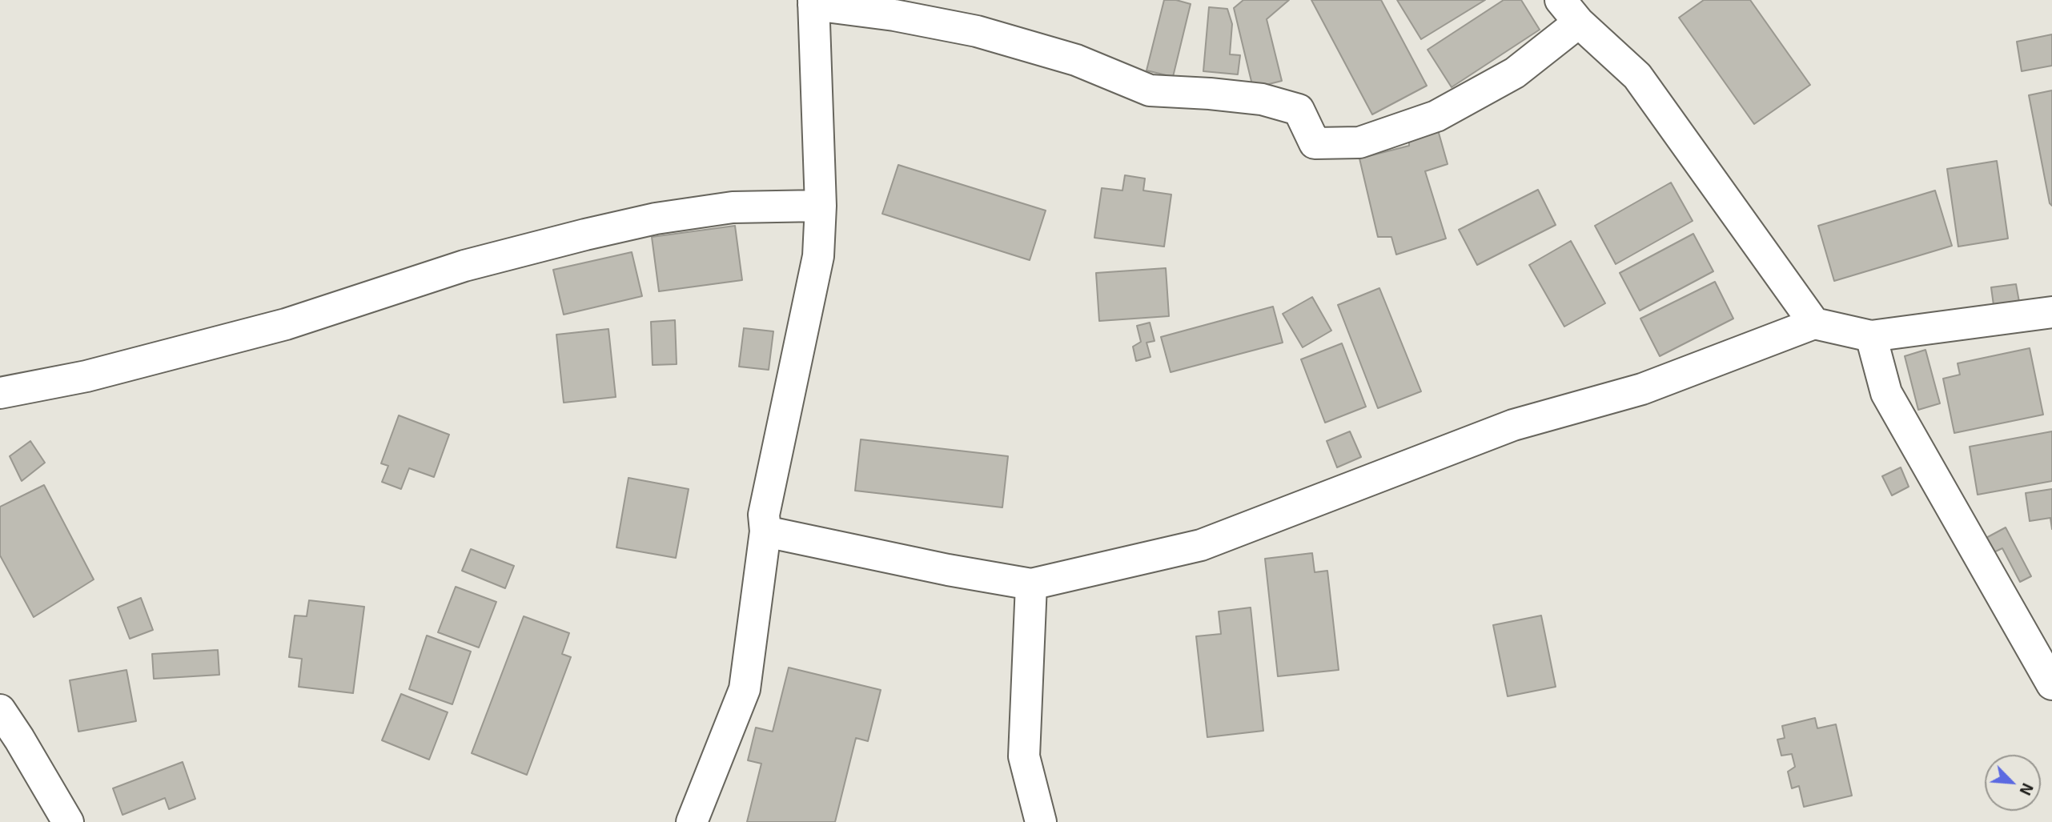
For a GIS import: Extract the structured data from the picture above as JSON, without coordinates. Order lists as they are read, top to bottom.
{
  "north": "bottom right"
}
